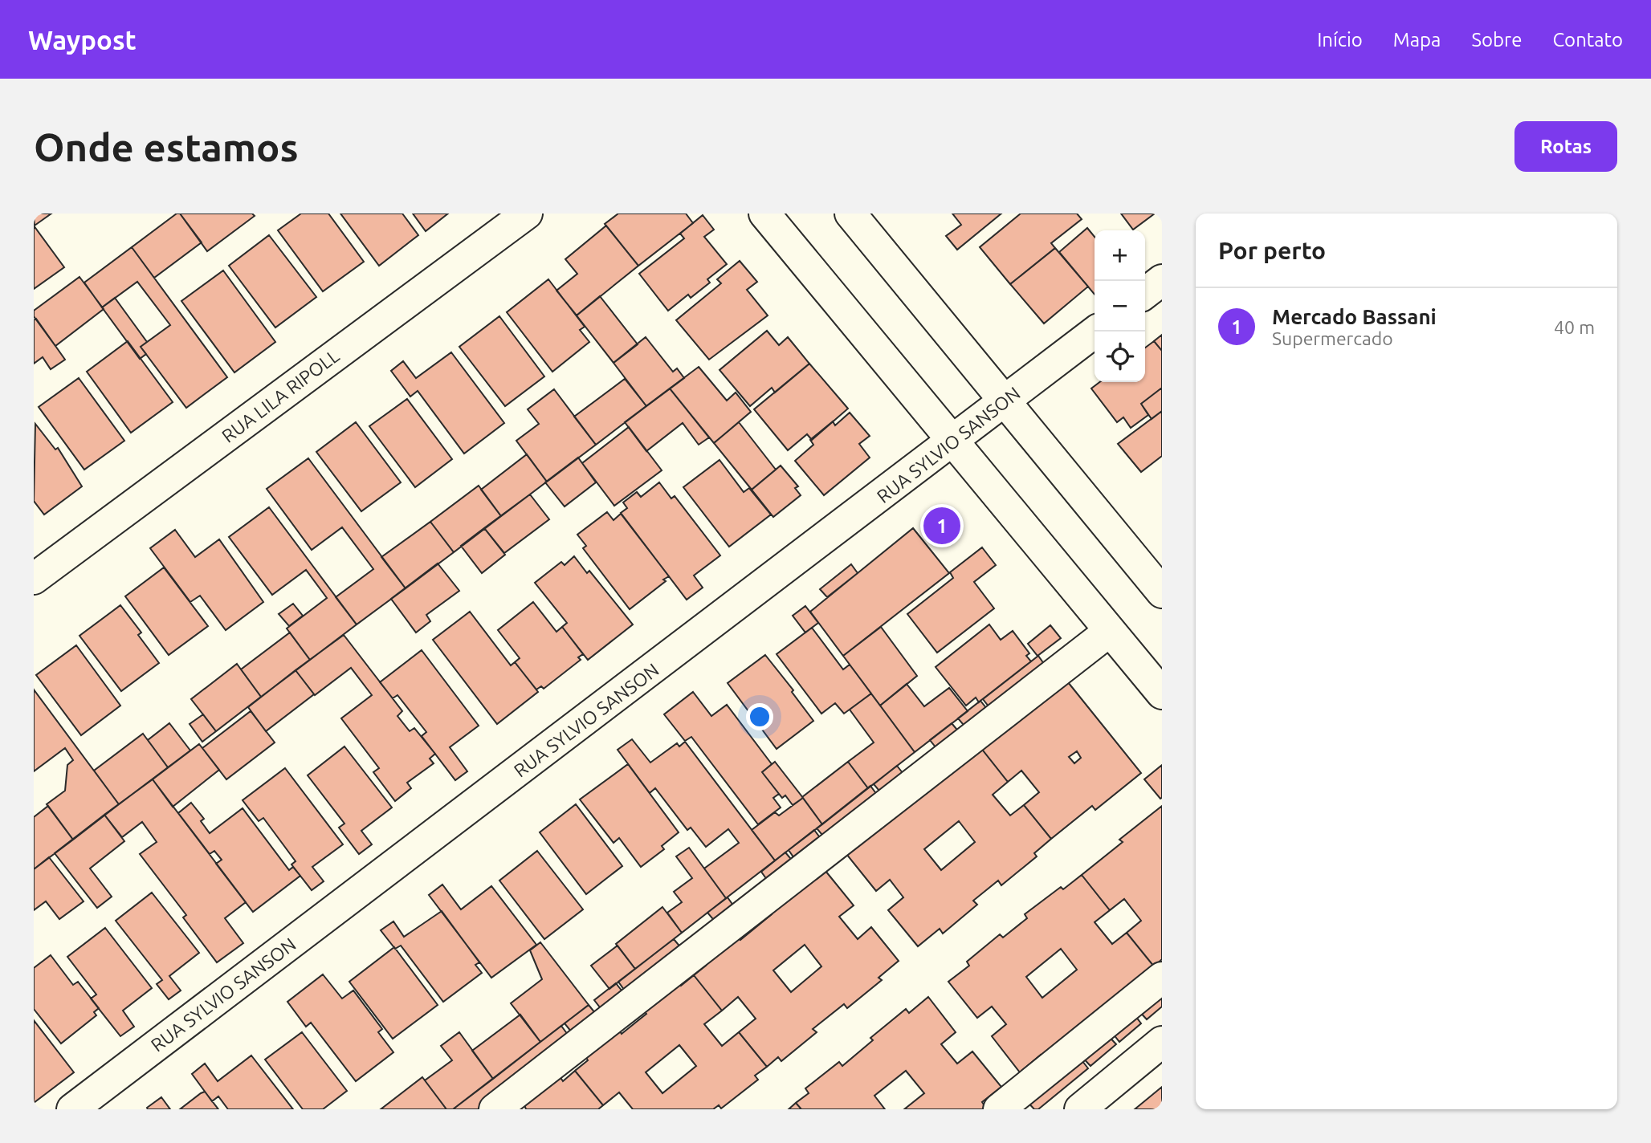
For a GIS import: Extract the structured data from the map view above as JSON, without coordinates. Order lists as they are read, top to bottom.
{
  "streets": {
    "street": ["RUA LILA RIPOLL", "RUA SYLVIO SANSON"]
  },
  "page": {
    "header": "Waypost",
    "nav": [
      "Início",
      "Mapa",
      "Sobre",
      "Contato"
    ],
    "buttons": "Rotas",
    "title": "Onde estamos",
    "heading": "Por perto",
    "map_buttons": ["+", "−"],
    "list": [
      {
        "mark": "1",
        "name": "Mercado Bassani",
        "note": "Supermercado",
        "value": "40 m"
      }
    ],
    "pins": "1"
  }
}
